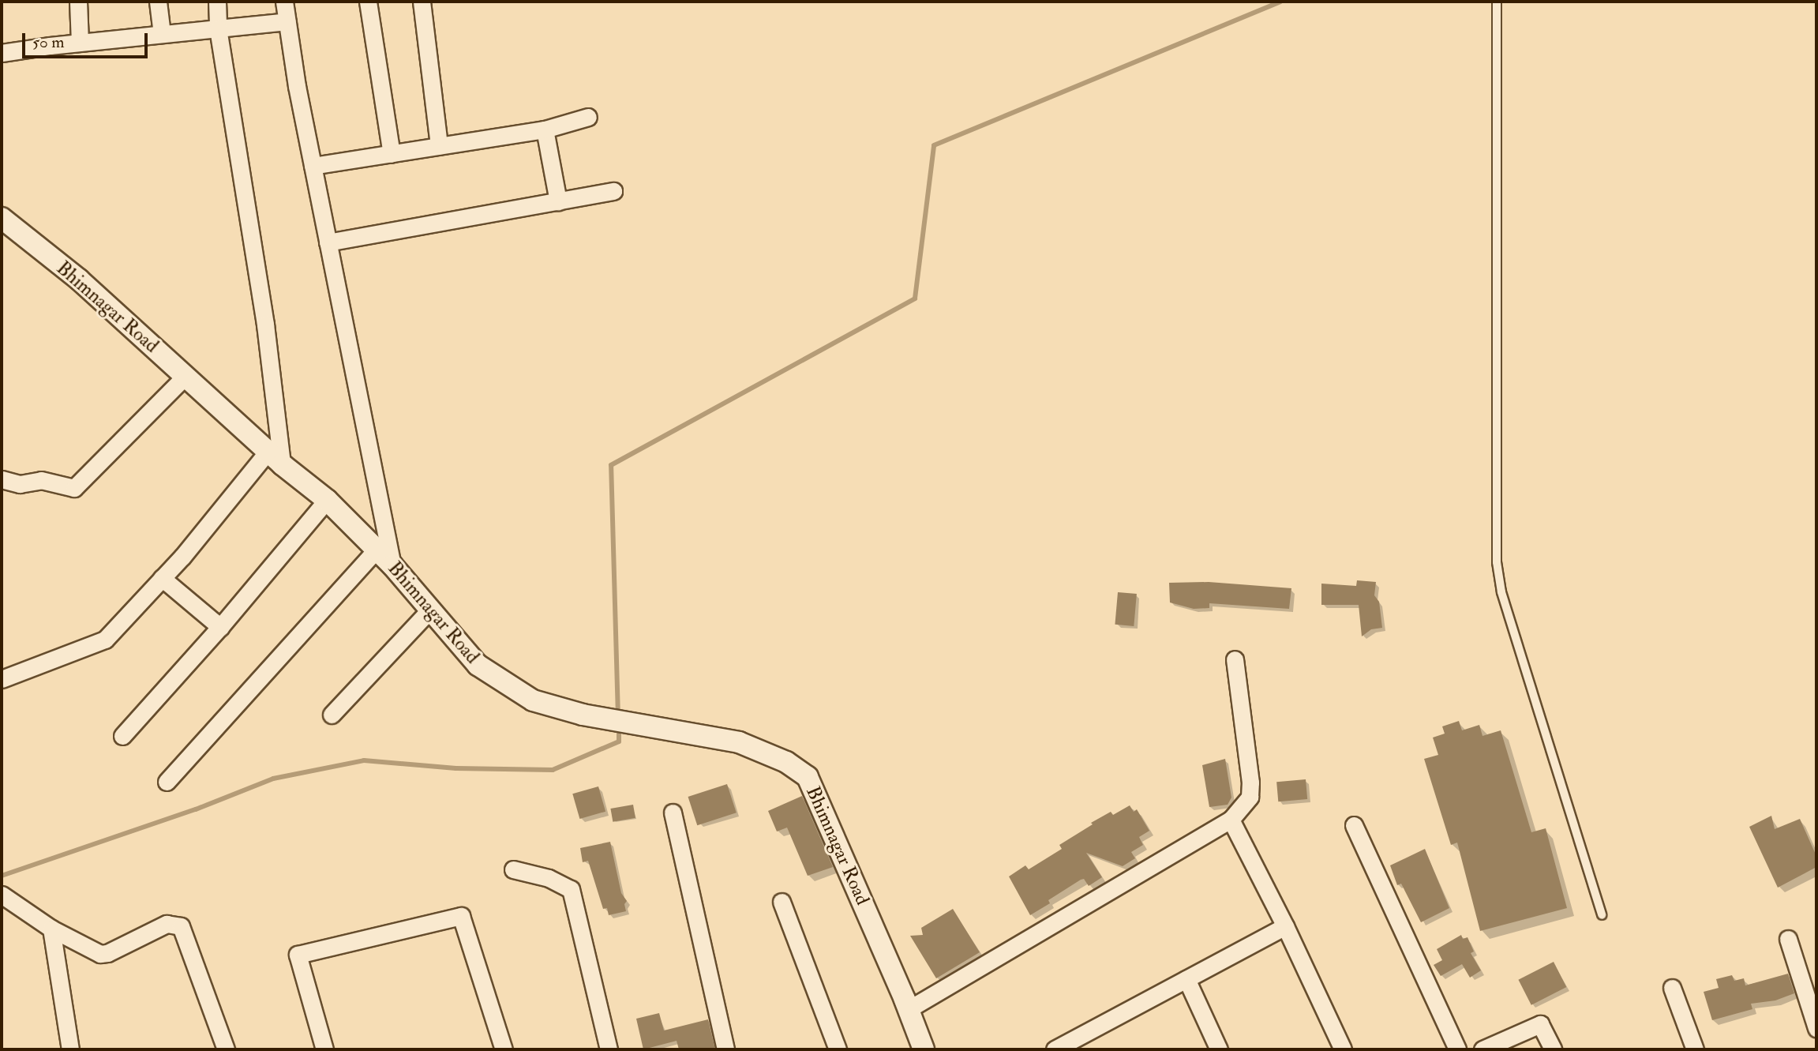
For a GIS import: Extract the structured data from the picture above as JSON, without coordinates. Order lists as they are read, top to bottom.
{
  "streets": {
    "street": ["Bhimnagar Road"]
  },
  "scale_bar": "50 m"
}
